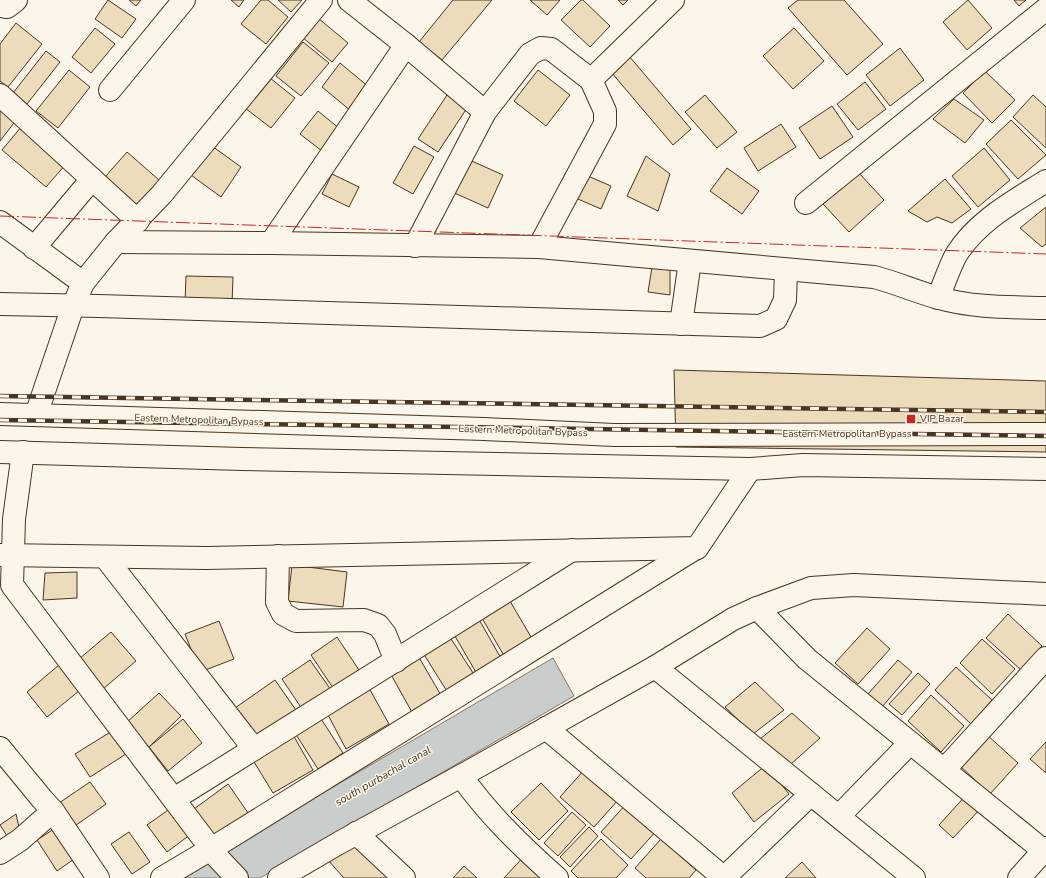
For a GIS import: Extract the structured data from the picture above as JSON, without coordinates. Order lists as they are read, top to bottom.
{
  "streets": {
    "street": ["Eastern Metropolitan Bypass"]
  },
  "water": ["south purbachal canal"],
  "places": {
    "transit": ["VIP Bazar"]
  }
}
